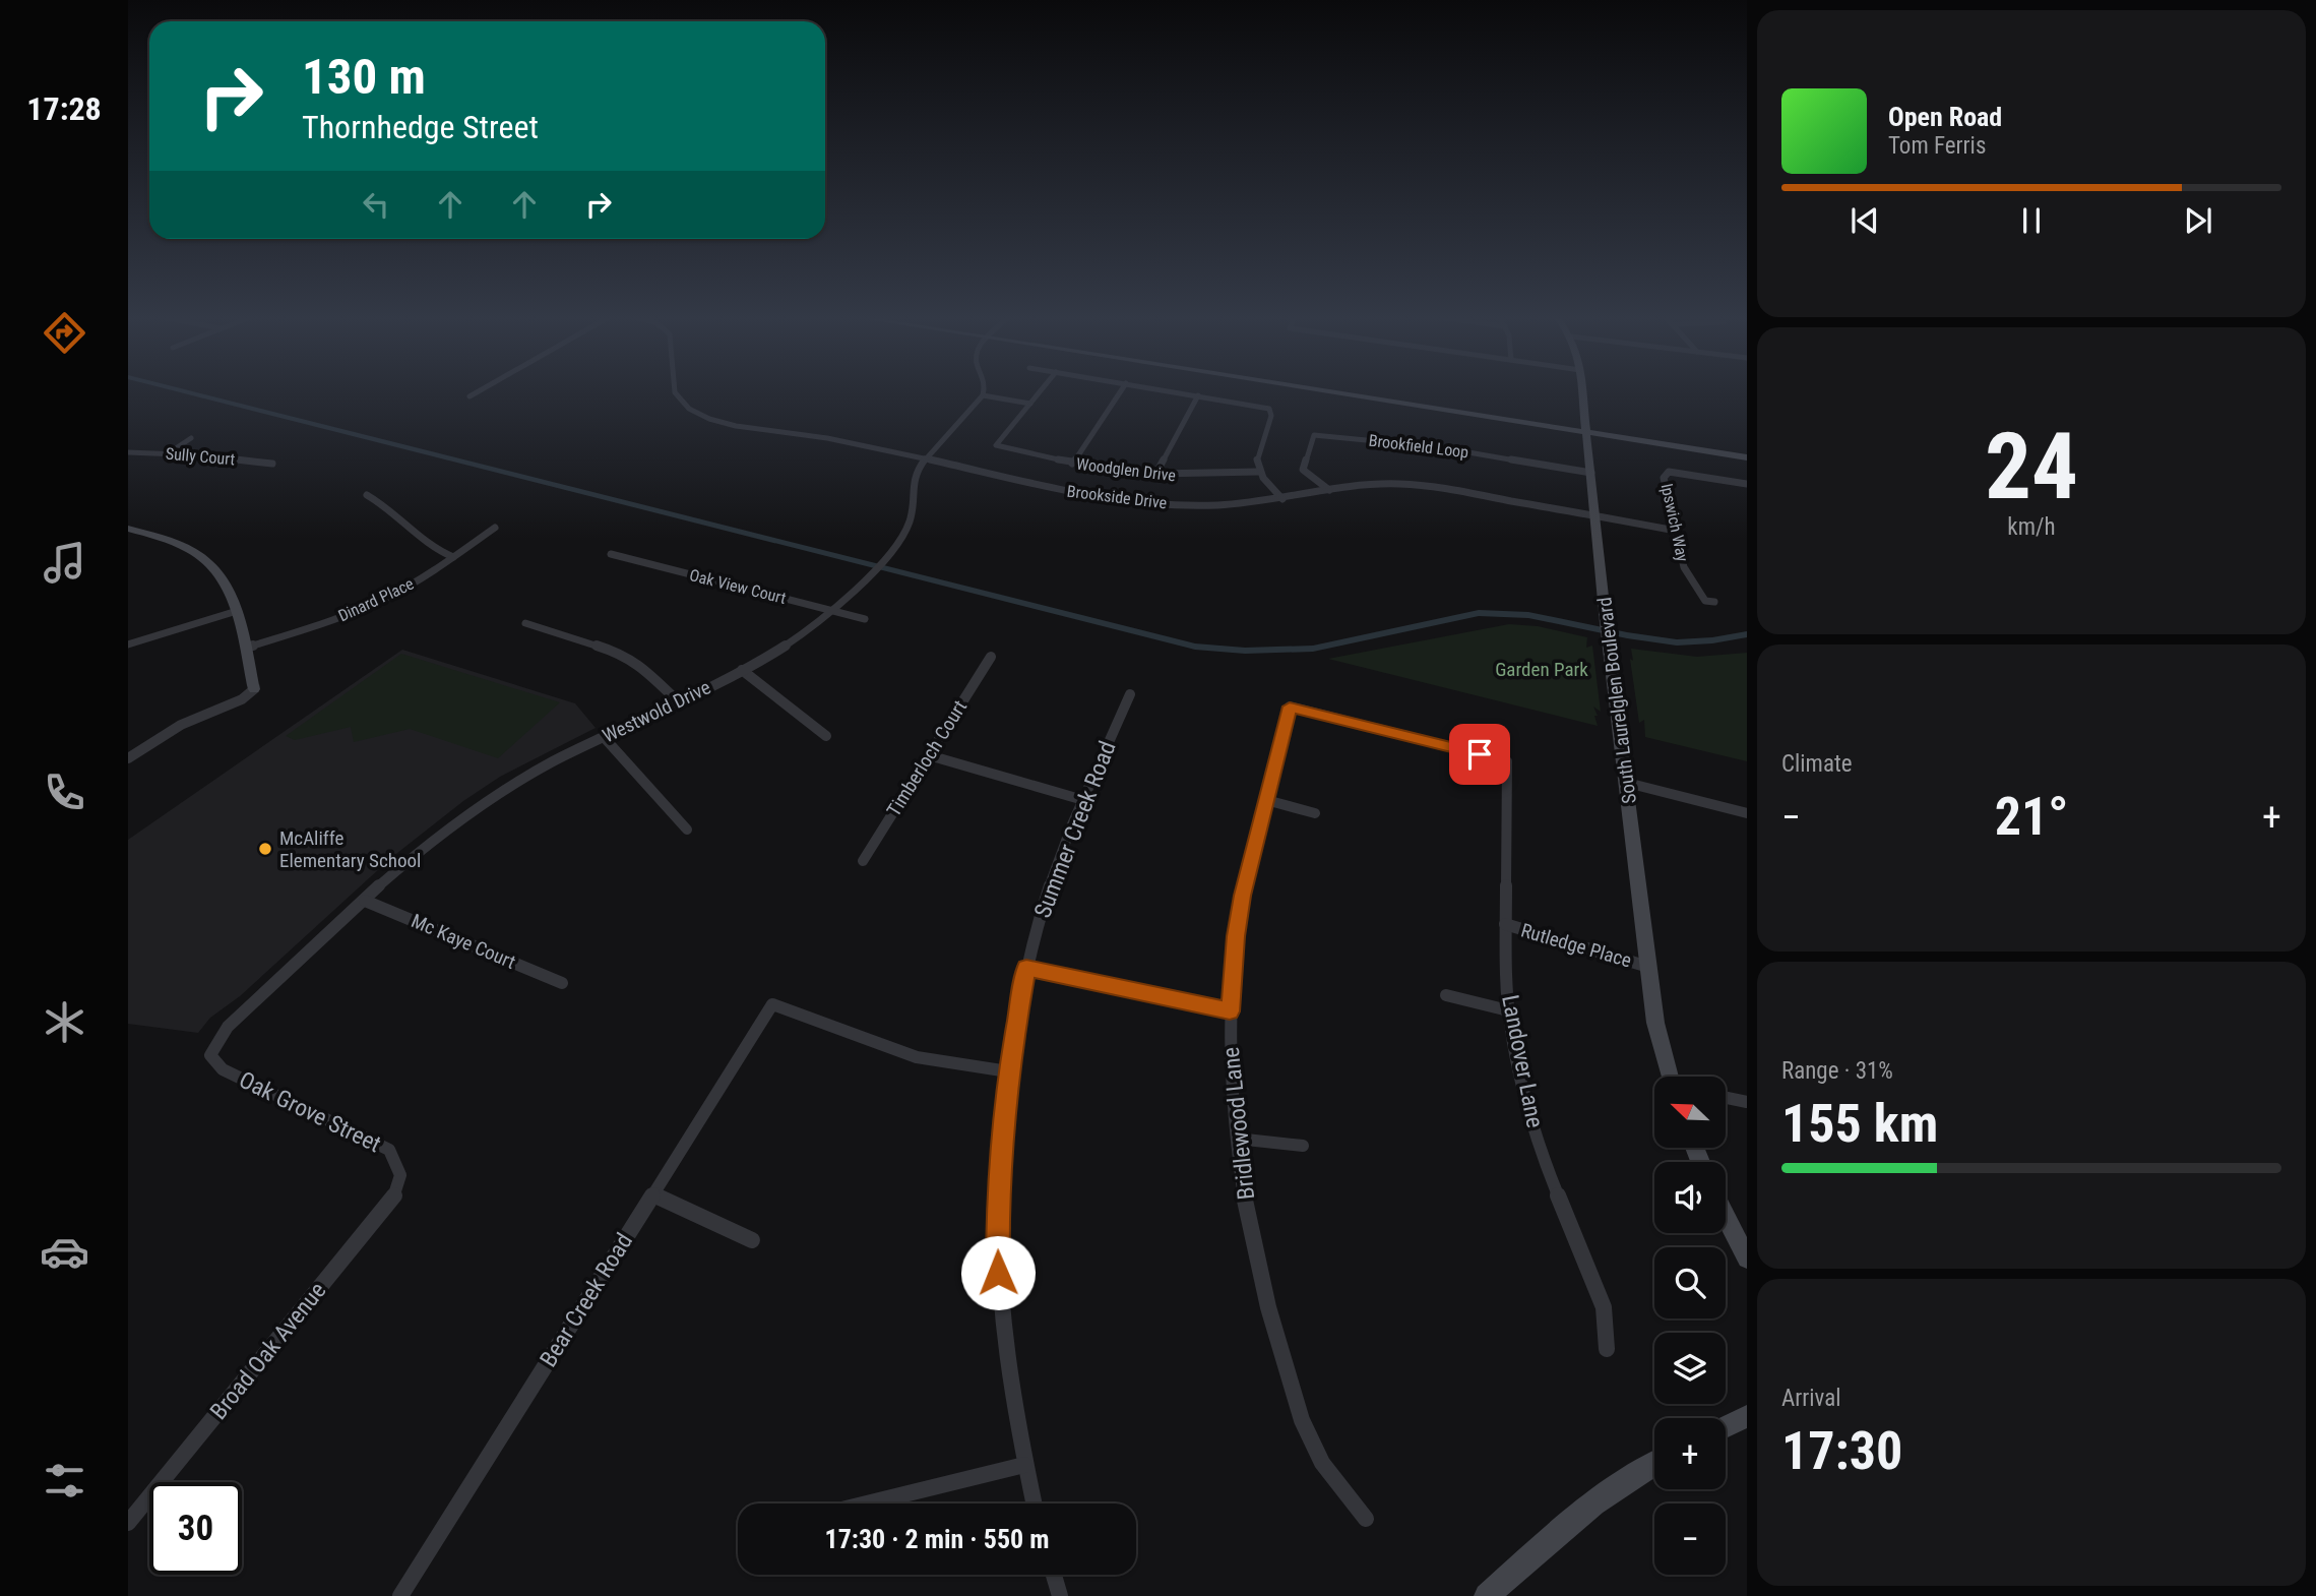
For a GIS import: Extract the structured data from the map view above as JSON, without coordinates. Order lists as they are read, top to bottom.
{
  "streets": {
    "street": [
      "Brookfield Loop",
      "Sully Court",
      "Woodglen Drive",
      "Brookside Drive",
      "Ipswich Way",
      "Oak View Court",
      "Dinard Place",
      "South Laurelglen Boulevard",
      "Westwold Drive",
      "Timberloch Court",
      "Summer Creek Road",
      "Mc Kaye Court",
      "Rutledge Place",
      "Landover Lane",
      "Oak Grove Street",
      "Bridlewood Lane",
      "Bear Creek Road",
      "Broad Oak Avenue"
    ]
  },
  "crossings": [
    ["Brookfield Loop", "Brookside Drive"],
    ["Brookfield Loop", "South Laurelglen Boulevard"],
    ["Brookside Drive", "Ipswich Way"],
    ["Brookside Drive", "South Laurelglen Boulevard"],
    ["Brookside Drive", "Westwold Drive"],
    ["Oak View Court", "Westwold Drive"],
    ["South Laurelglen Boulevard", "Rutledge Place"],
    ["Westwold Drive", "Mc Kaye Court"],
    ["Westwold Drive", "Oak Grove Street"],
    ["Summer Creek Road", "Bear Creek Road"],
    ["Rutledge Place", "Landover Lane"],
    ["Landover Lane", "Bridlewood Lane"],
    ["Oak Grove Street", "Broad Oak Avenue"]
  ],
  "parks": ["Garden Park"],
  "places": ["McAliffe Elementary School"],
  "north": "top left",
  "page": {
    "tabs": "17:28",
    "turn": ["130 m", "Thornhedge Street"],
    "song": ["Open Road", "Tom Ferris"],
    "tile": [
      ["24", "km/h"],
      "Climate",
      ["Range · 31%", "155 km"],
      ["Arrival", "17:30"]
    ],
    "heat": ["−", "21°", "+"],
    "map_buttons": ["+", "−"],
    "limit": "30",
    "trip": "17:30 · 2 min · 550 m"
  }
}
